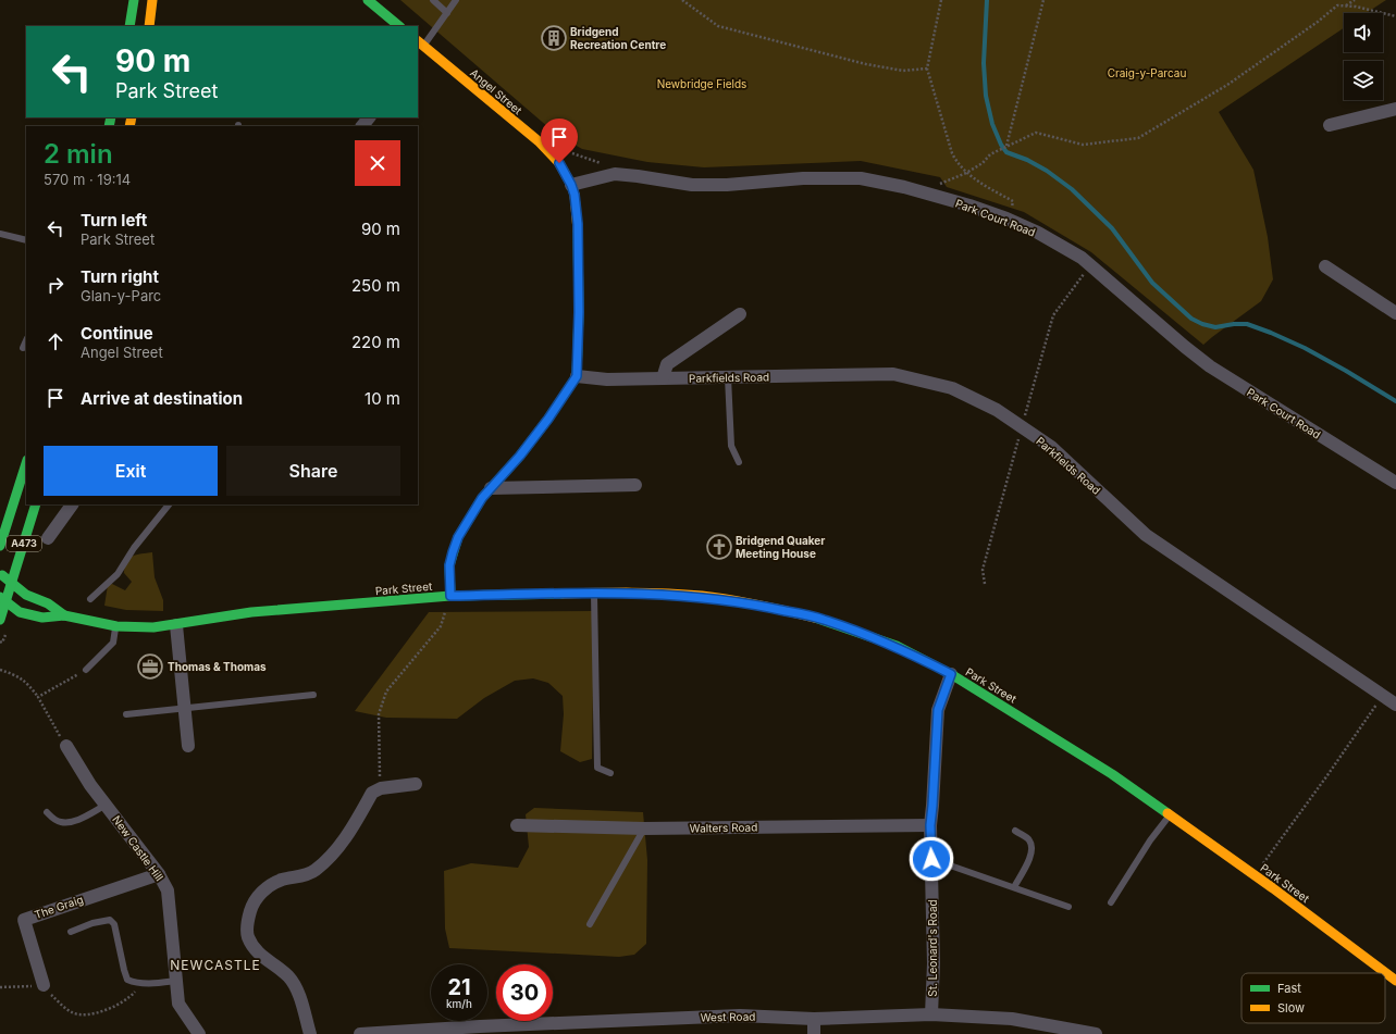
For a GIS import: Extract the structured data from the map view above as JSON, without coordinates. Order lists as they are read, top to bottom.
{
  "streets": {
    "main road": ["Angel Street", "A473", "Park Street"],
    "street": [
      "Park Court Road",
      "Parkfields Road",
      "Walters Road",
      "New Castle Hill",
      "The Graig",
      "St. Leonard's Road",
      "West Road"
    ]
  },
  "crossings": [
    ["Angel Street", "Park Court Road"],
    ["Angel Street", "Parkfields Road"],
    ["A473", "Park Street"],
    ["Park Street", "St. Leonard's Road"],
    ["Walters Road", "St. Leonard's Road"],
    ["New Castle Hill", "The Graig"],
    ["St. Leonard's Road", "West Road"]
  ],
  "districts": ["NEWCASTLE"],
  "parks": ["Craig-y-Parcau", "Newbridge Fields"],
  "places": {
    "building": ["Bridgend Recreation Centre"],
    "church": ["Bridgend Quaker Meeting House"],
    "office": ["Thomas & Thomas"]
  },
  "legend": ["Fast", "Slow"],
  "page": {
    "turn": ["90 m", "Park Street"],
    "heading": ["2 min", "570 m · 19:14"],
    "list": [
      {
        "name": "Turn left",
        "note": "Park Street",
        "value": "90 m"
      },
      {
        "name": "Turn right",
        "note": "Glan-y-Parc",
        "value": "250 m"
      },
      {
        "name": "Continue",
        "note": "Angel Street",
        "value": "220 m"
      },
      {
        "name": "Arrive at destination",
        "value": "10 m"
      }
    ],
    "buttons": ["Exit", "Share"],
    "speed": "21 km/h",
    "limit": "30"
  }
}
